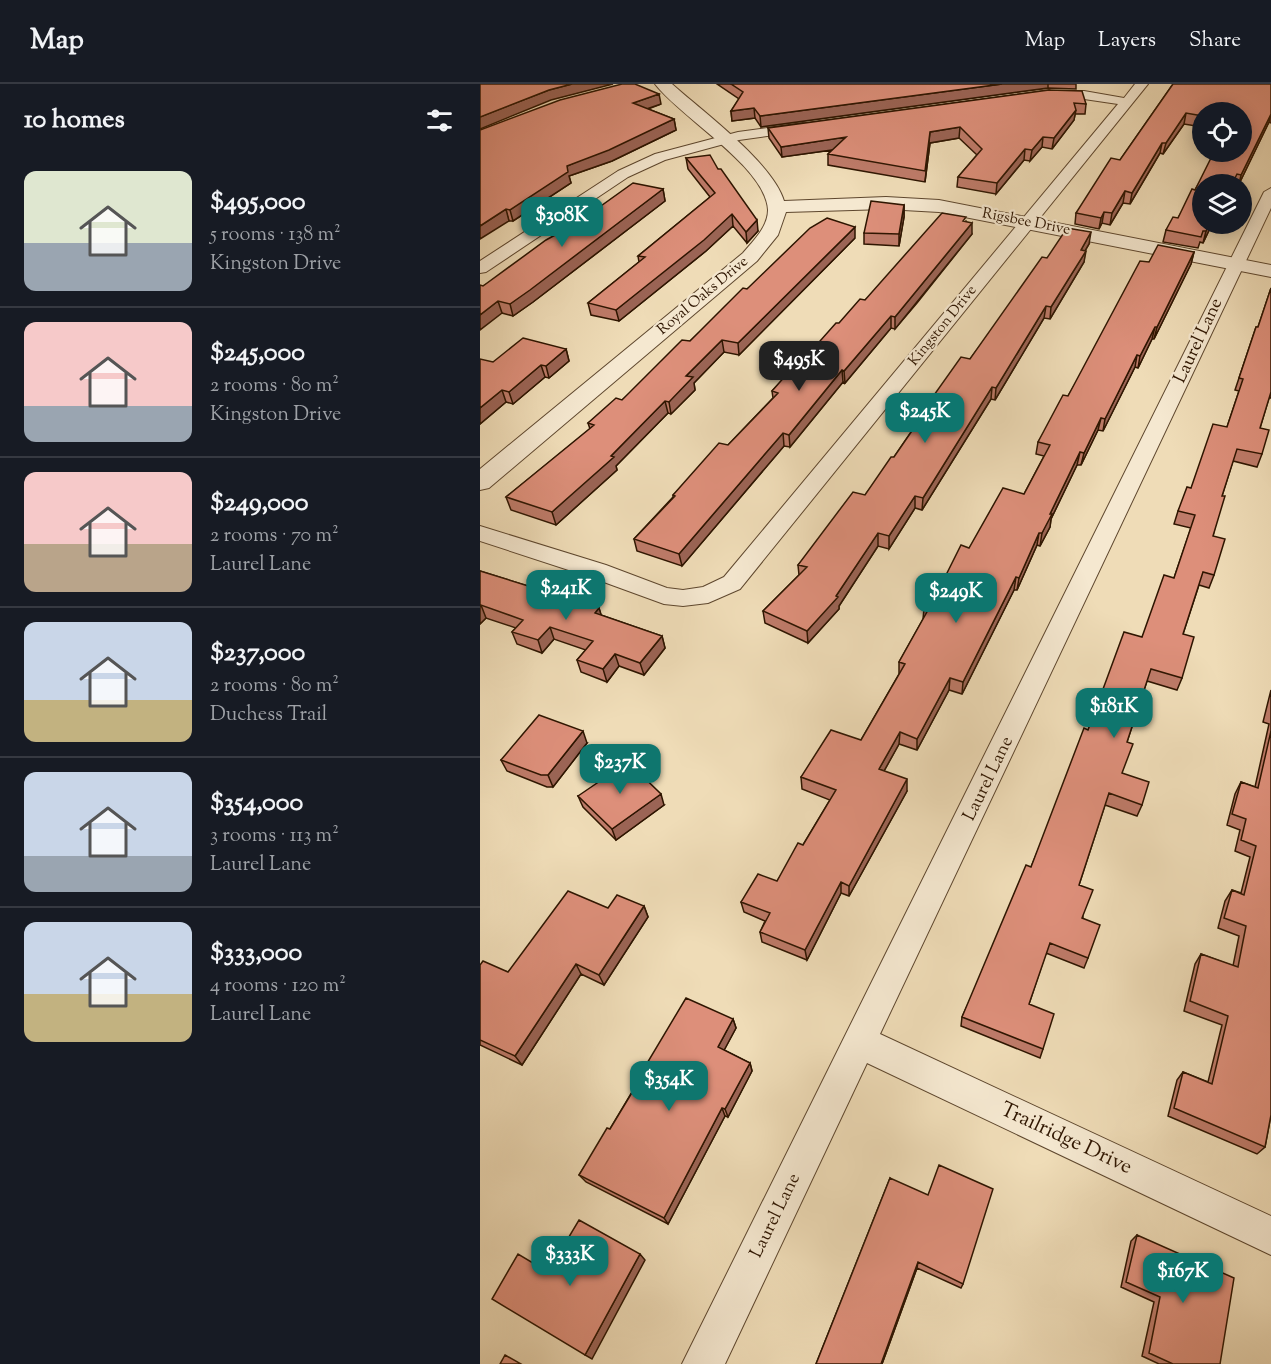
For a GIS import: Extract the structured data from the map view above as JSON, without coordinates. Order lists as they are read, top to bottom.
{
  "streets": {
    "street": [
      "Rigsbee Drive",
      "Royal Oaks Drive",
      "Kingston Drive",
      "Laurel Lane",
      "Trailridge Drive"
    ]
  },
  "crossings": [
    ["Rigsbee Drive", "Royal Oaks Drive"],
    ["Rigsbee Drive", "Kingston Drive"],
    ["Rigsbee Drive", "Laurel Lane"],
    ["Laurel Lane", "Trailridge Drive"]
  ],
  "page": {
    "header": "Map",
    "nav": ["Map", "Layers", "Share"],
    "heading": "10 homes",
    "list": [
      {
        "name": "$495,000",
        "note": "5 rooms · 138 m² · Kingston Drive"
      },
      {
        "name": "$245,000",
        "note": "2 rooms · 80 m² · Kingston Drive"
      },
      {
        "name": "$249,000",
        "note": "2 rooms · 70 m² · Laurel Lane"
      },
      {
        "name": "$237,000",
        "note": "2 rooms · 80 m² · Duchess Trail"
      },
      {
        "name": "$354,000",
        "note": "3 rooms · 113 m² · Laurel Lane"
      },
      {
        "name": "$333,000",
        "note": "4 rooms · 120 m² · Laurel Lane"
      }
    ],
    "price": [
      "$308K",
      "$495K",
      "$245K",
      "$241K",
      "$249K",
      "$181K",
      "$237K",
      "$354K",
      "$333K",
      "$167K"
    ]
  }
}
